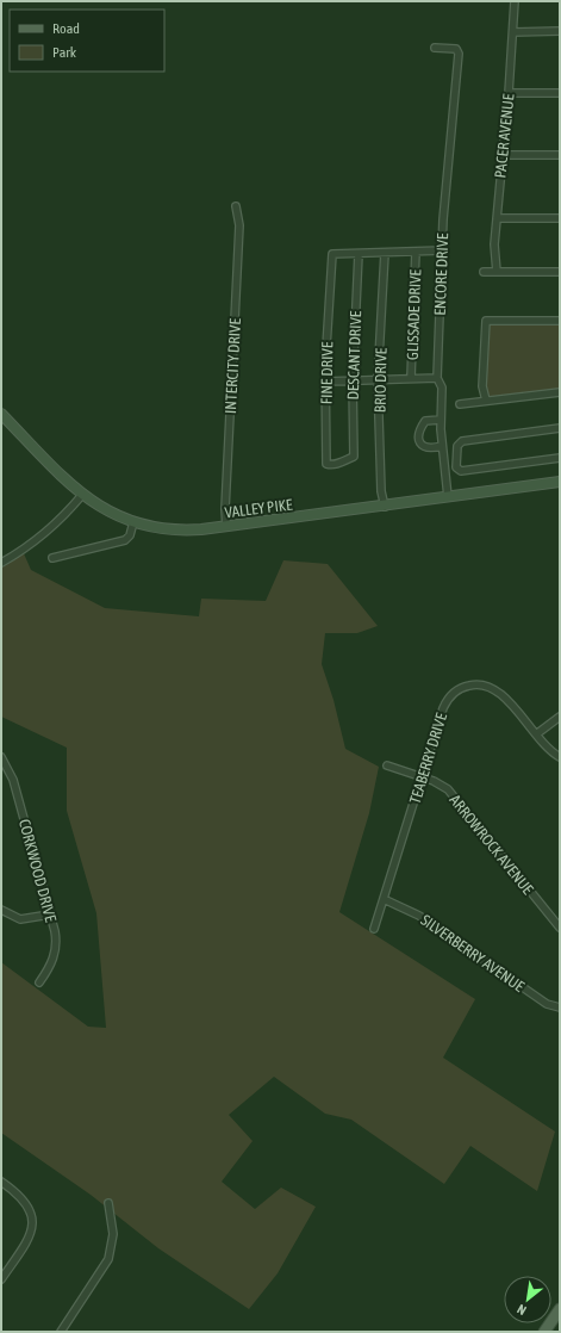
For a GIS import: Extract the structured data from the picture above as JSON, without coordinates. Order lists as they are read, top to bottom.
{
  "streets": {
    "street": [
      "PACER AVENUE",
      "ENCORE DRIVE",
      "GLISSADE DRIVE",
      "DESCANT DRIVE",
      "INTERCITY DRIVE",
      "FINE DRIVE",
      "BRIO DRIVE",
      "VALLEY PIKE",
      "TEABERRY DRIVE",
      "ARROWROCK AVENUE",
      "CORKWOOD DRIVE",
      "SILVERBERRY AVENUE"
    ]
  },
  "crossings": [
    ["ENCORE DRIVE", "VALLEY PIKE"],
    ["DESCANT DRIVE", "FINE DRIVE"],
    ["INTERCITY DRIVE", "VALLEY PIKE"],
    ["BRIO DRIVE", "VALLEY PIKE"],
    ["TEABERRY DRIVE", "ARROWROCK AVENUE"],
    ["TEABERRY DRIVE", "SILVERBERRY AVENUE"]
  ],
  "legend": ["Road", "Park"],
  "north": "bottom left"
}
